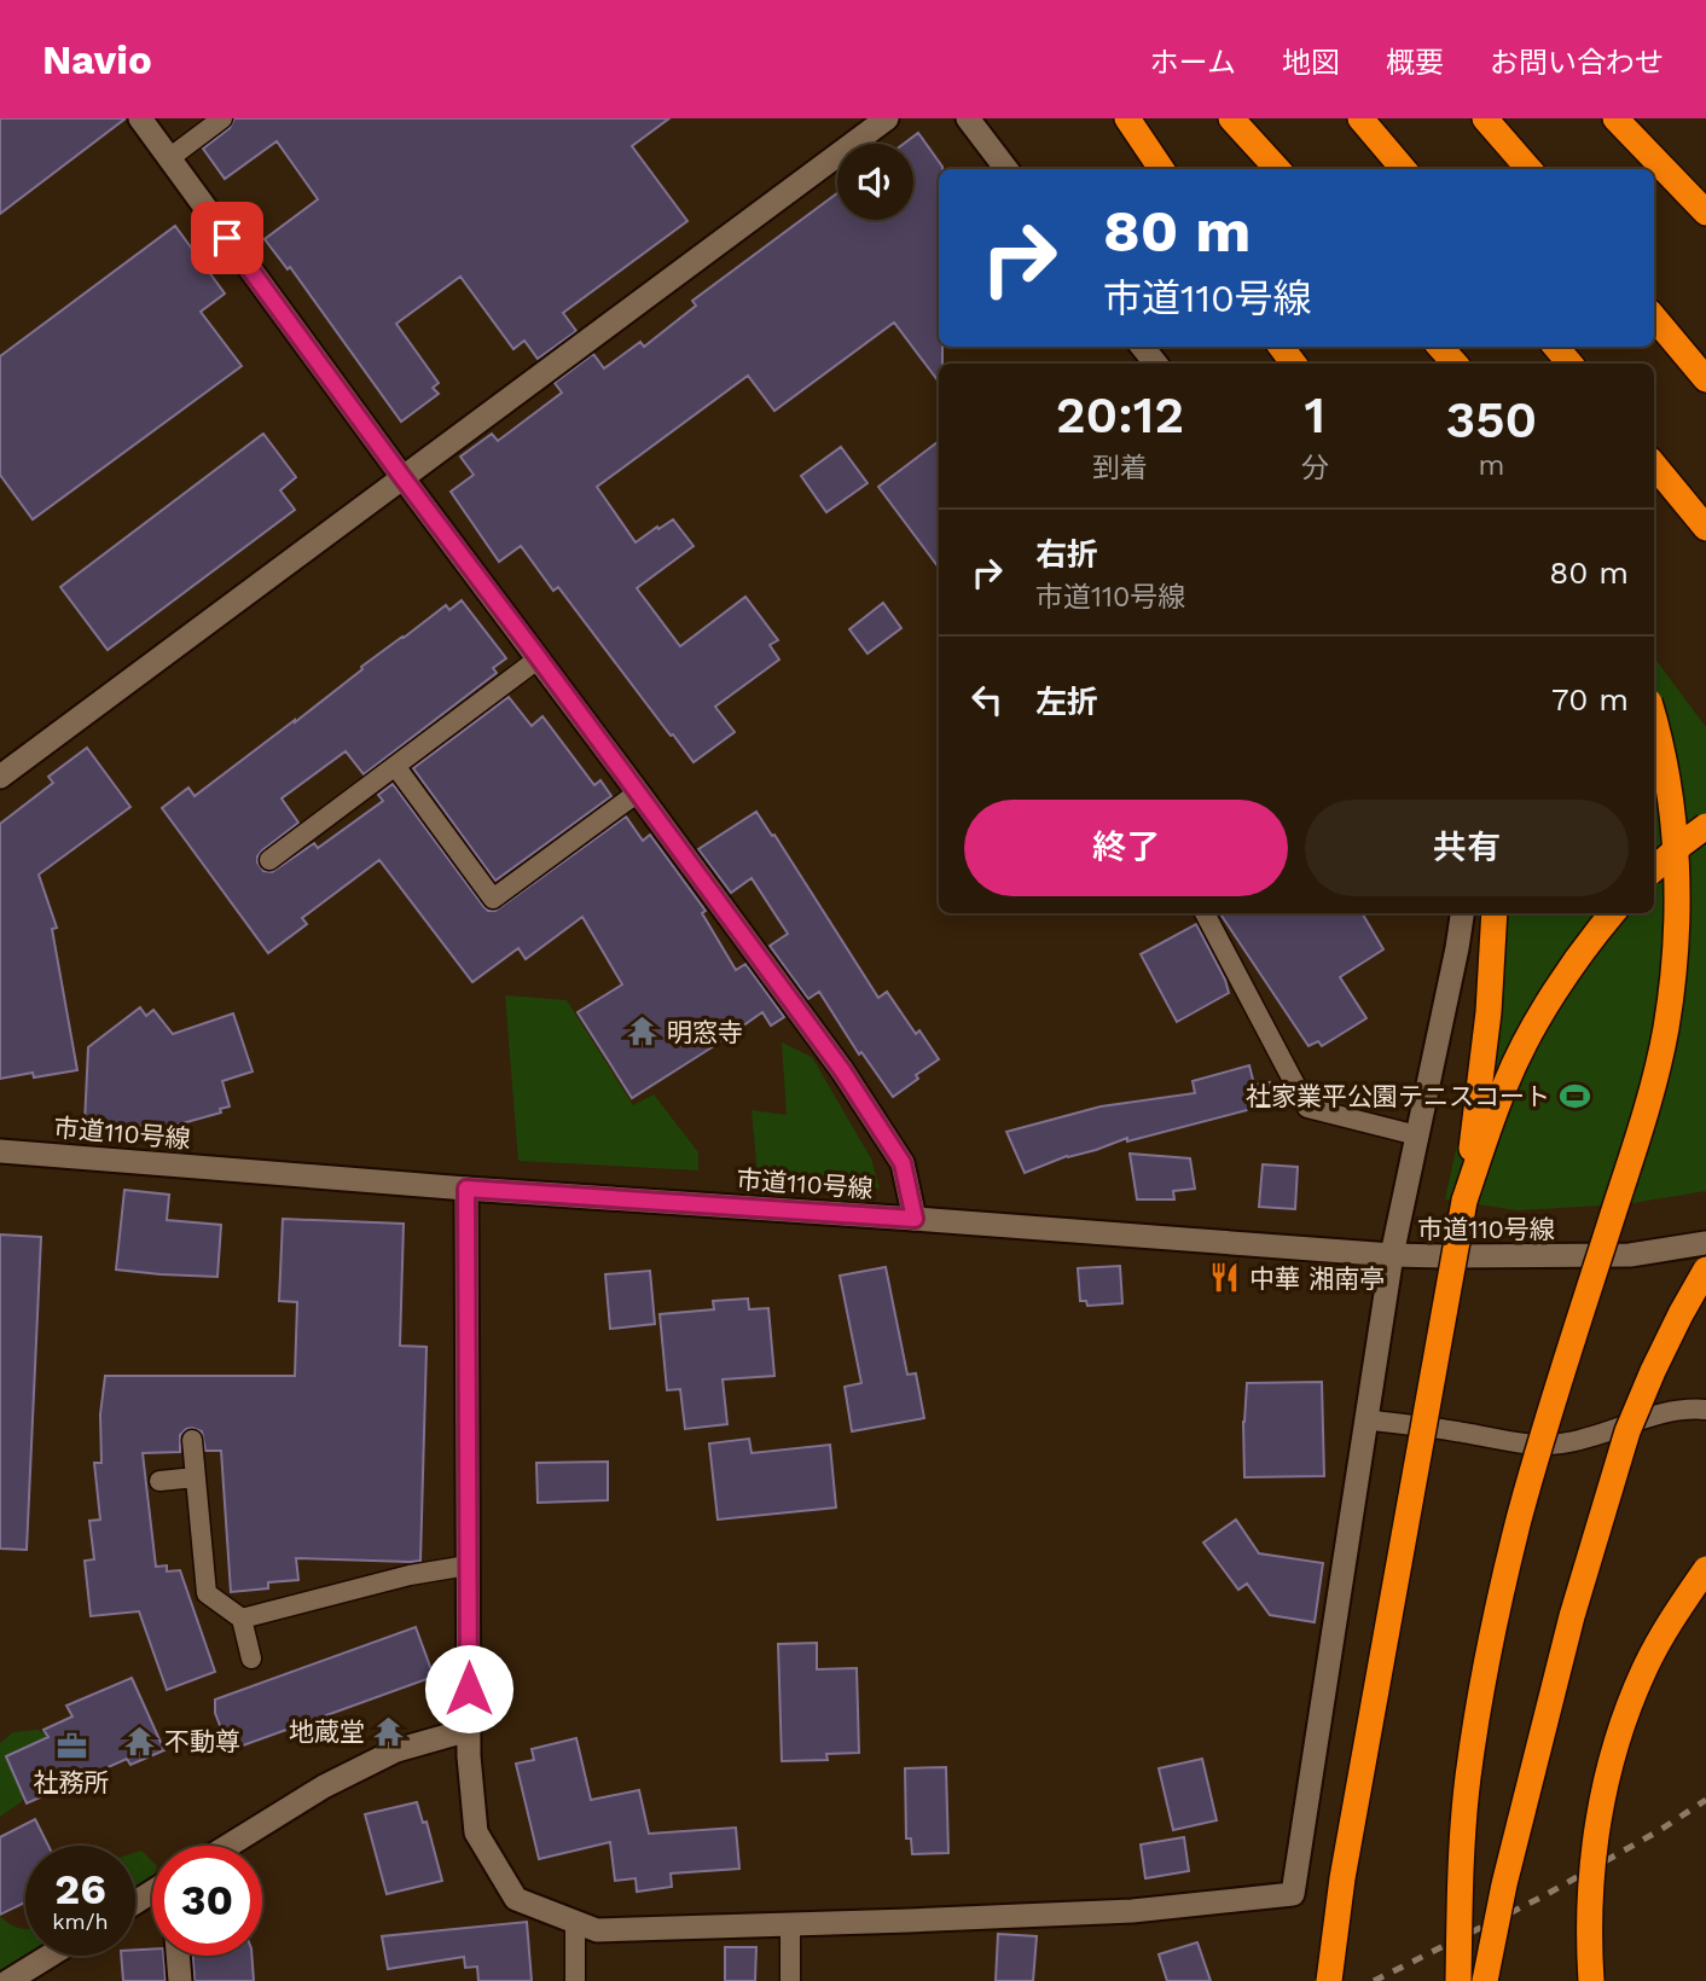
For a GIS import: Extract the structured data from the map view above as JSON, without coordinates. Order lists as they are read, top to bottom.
{
  "streets": {
    "street": ["市道110号線"]
  },
  "places": {
    "temple": ["明窓寺", "地蔵堂", "不動尊"],
    "sports": ["社家業平公園テニスコート"],
    "restaurant": ["中華 湘南亭"],
    "office": ["社務所"]
  },
  "page": {
    "header": "Navio",
    "nav": [
      "ホーム",
      "地図",
      "概要",
      "お問い合わせ"
    ],
    "turn": ["80 m", "市道110号線"],
    "eta": [
      "20:12",
      "到着",
      "1",
      "分",
      "350",
      "m"
    ],
    "list": [
      {
        "name": "右折",
        "note": "市道110号線",
        "value": "80 m"
      },
      {
        "name": "左折",
        "value": "70 m"
      }
    ],
    "buttons": ["終了", "共有"],
    "speed": "26 km/h",
    "limit": "30"
  }
}
